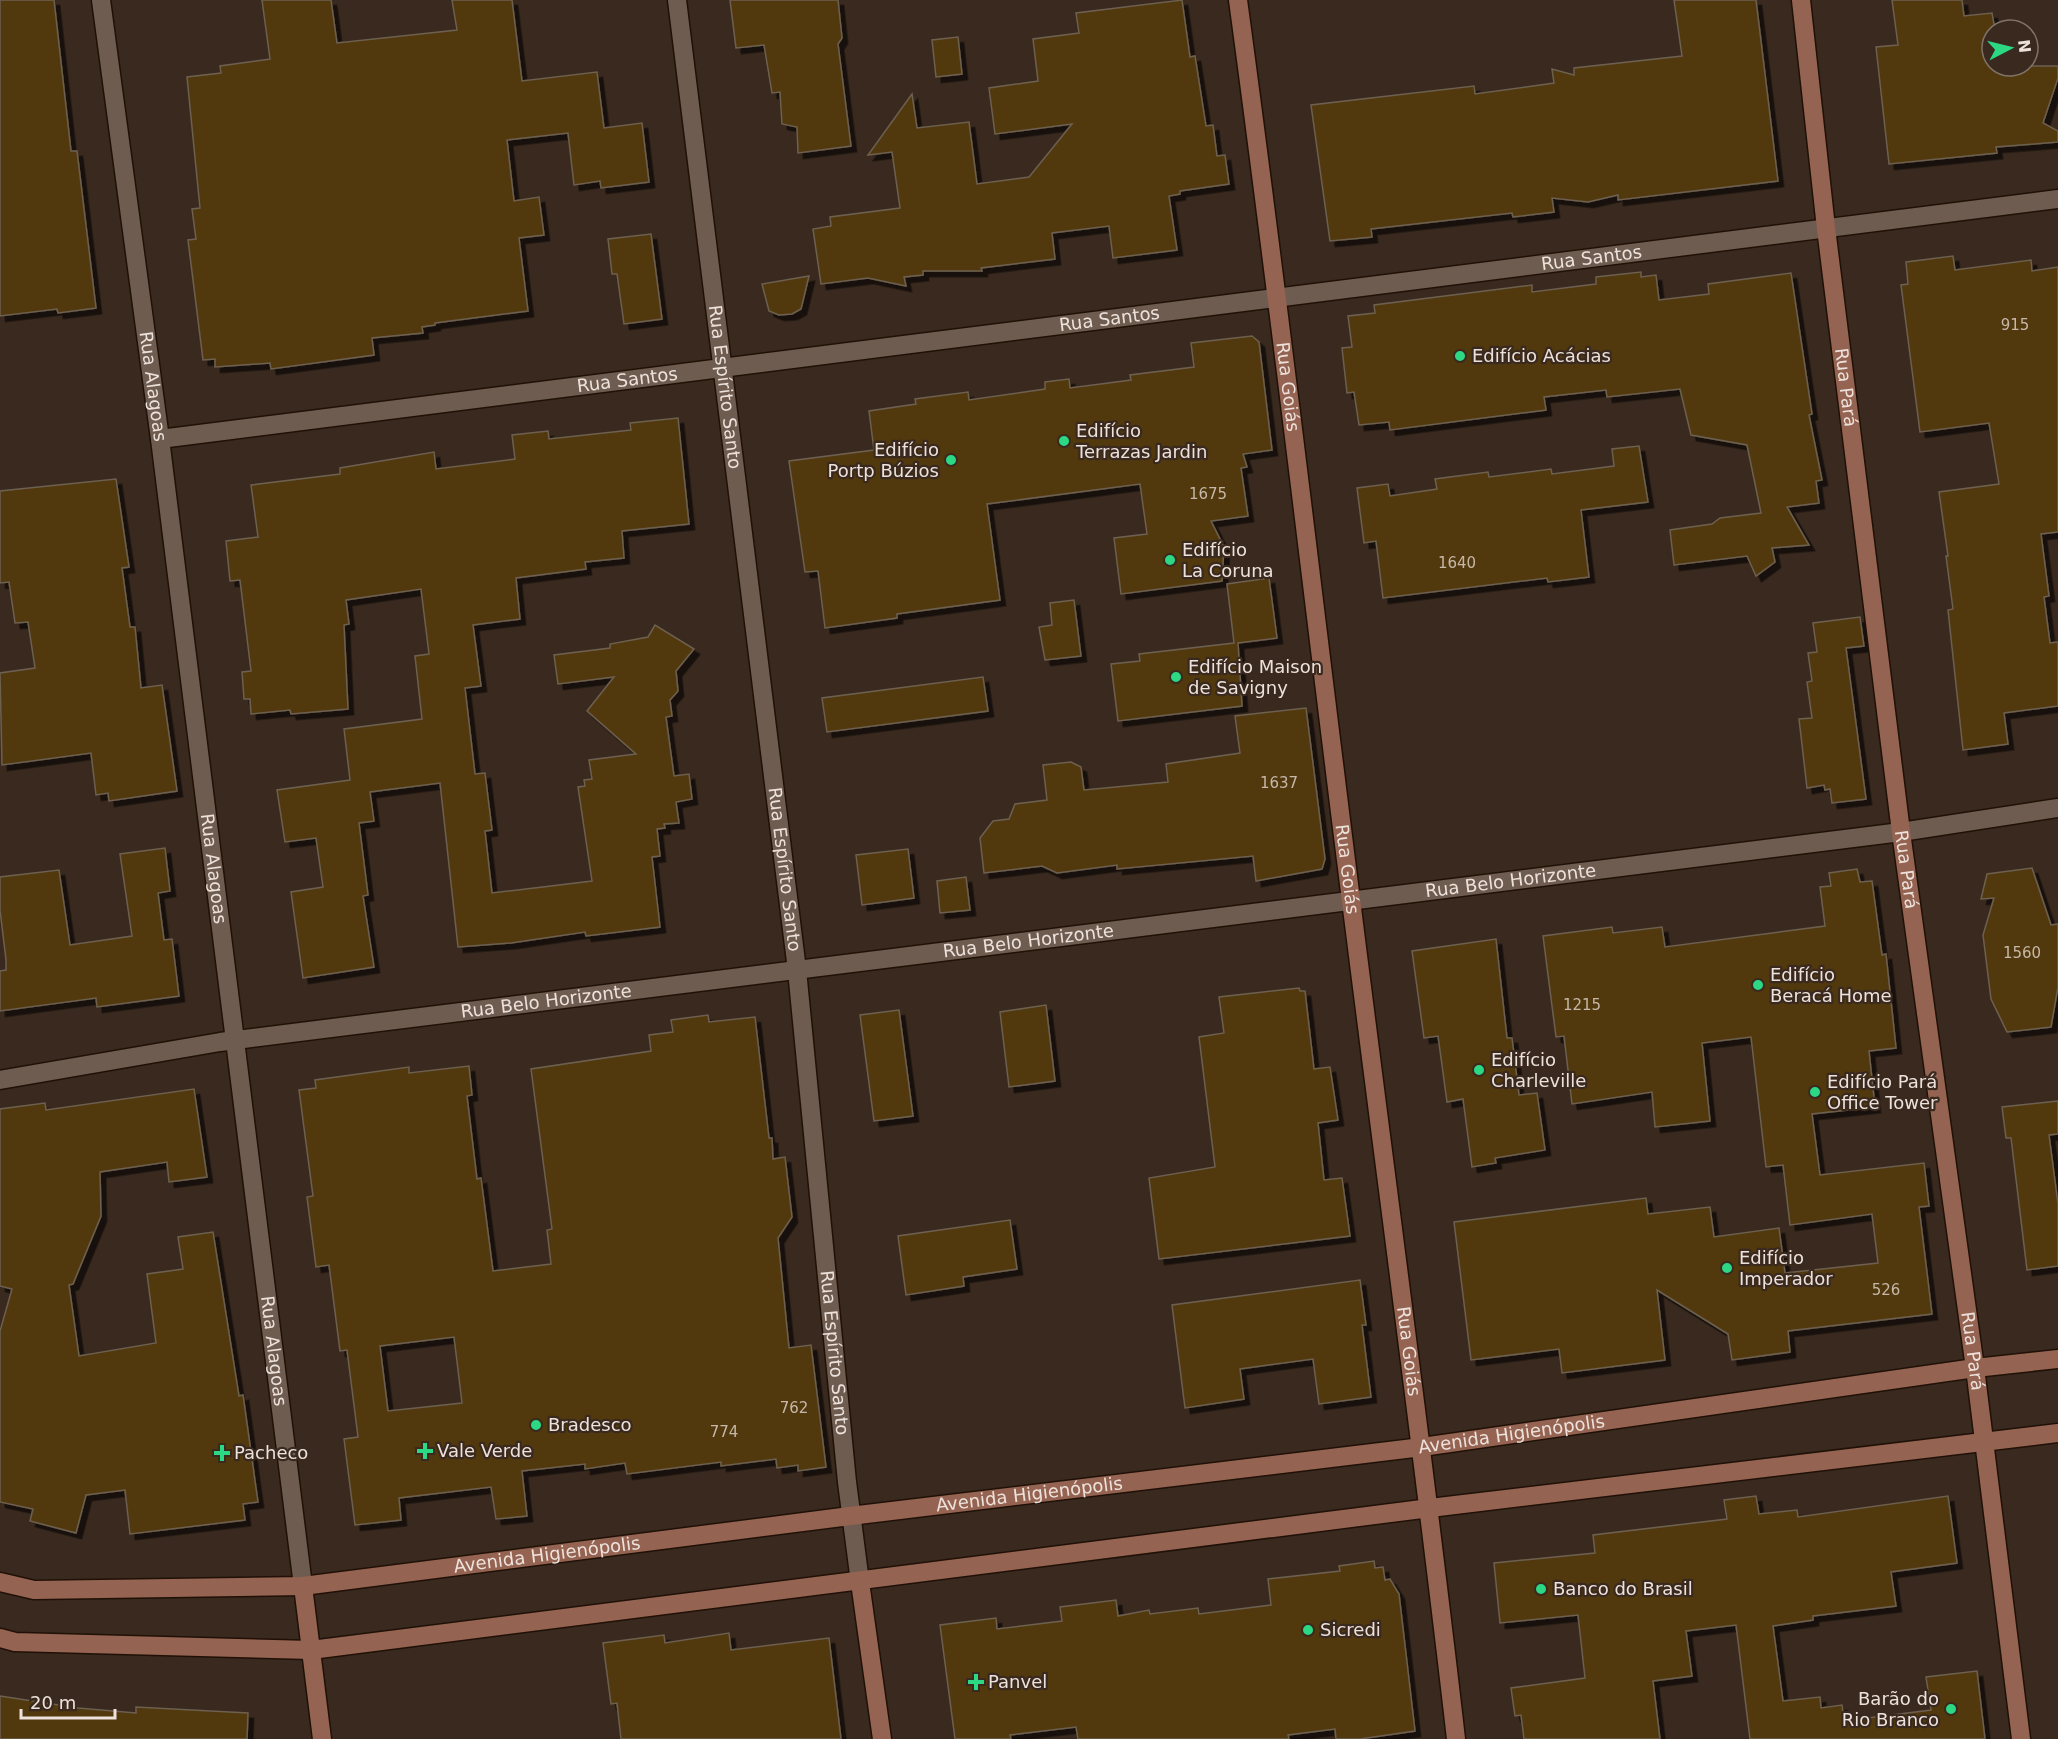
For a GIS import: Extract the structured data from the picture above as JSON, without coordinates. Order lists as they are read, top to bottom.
{
  "streets": {
    "main road": [
      "Rua Alagoas",
      "Rua Espírito Santo",
      "Rua Goiás",
      "Rua Pará",
      "Avenida Higienópolis"
    ],
    "street": ["Rua Santos", "Rua Belo Horizonte"]
  },
  "crossings": [
    ["Rua Santos", "Rua Alagoas"],
    ["Rua Santos", "Rua Espírito Santo"],
    ["Rua Santos", "Rua Goiás"],
    ["Rua Santos", "Rua Pará"],
    ["Rua Alagoas", "Rua Belo Horizonte"],
    ["Rua Alagoas", "Avenida Higienópolis"],
    ["Rua Espírito Santo", "Rua Belo Horizonte"],
    ["Rua Espírito Santo", "Avenida Higienópolis"],
    ["Rua Goiás", "Rua Belo Horizonte"],
    ["Rua Goiás", "Avenida Higienópolis"],
    ["Rua Pará", "Rua Belo Horizonte"],
    ["Rua Pará", "Avenida Higienópolis"]
  ],
  "places": {
    "other": [
      "Edifício Acácias",
      "Edifício Terrazas Jardin",
      "Edifício Portp Búzios",
      "Edifício La Coruna",
      "Edifício Maison de Savigny",
      "Edifício Beracá Home",
      "Edifício Charleville",
      "Edifício Pará Office Tower",
      "Edifício Imperador",
      "Bradesco",
      "Banco do Brasil",
      "Sicredi",
      "Barão do Rio Branco"
    ],
    "health": ["Vale Verde", "Pacheco", "Panvel"]
  },
  "house_numbers": [
    "915",
    "1675",
    "1640",
    "1637",
    "1560",
    "1215",
    "526",
    "762",
    "774"
  ],
  "scale_bar": "20 m",
  "north": "right"
}
